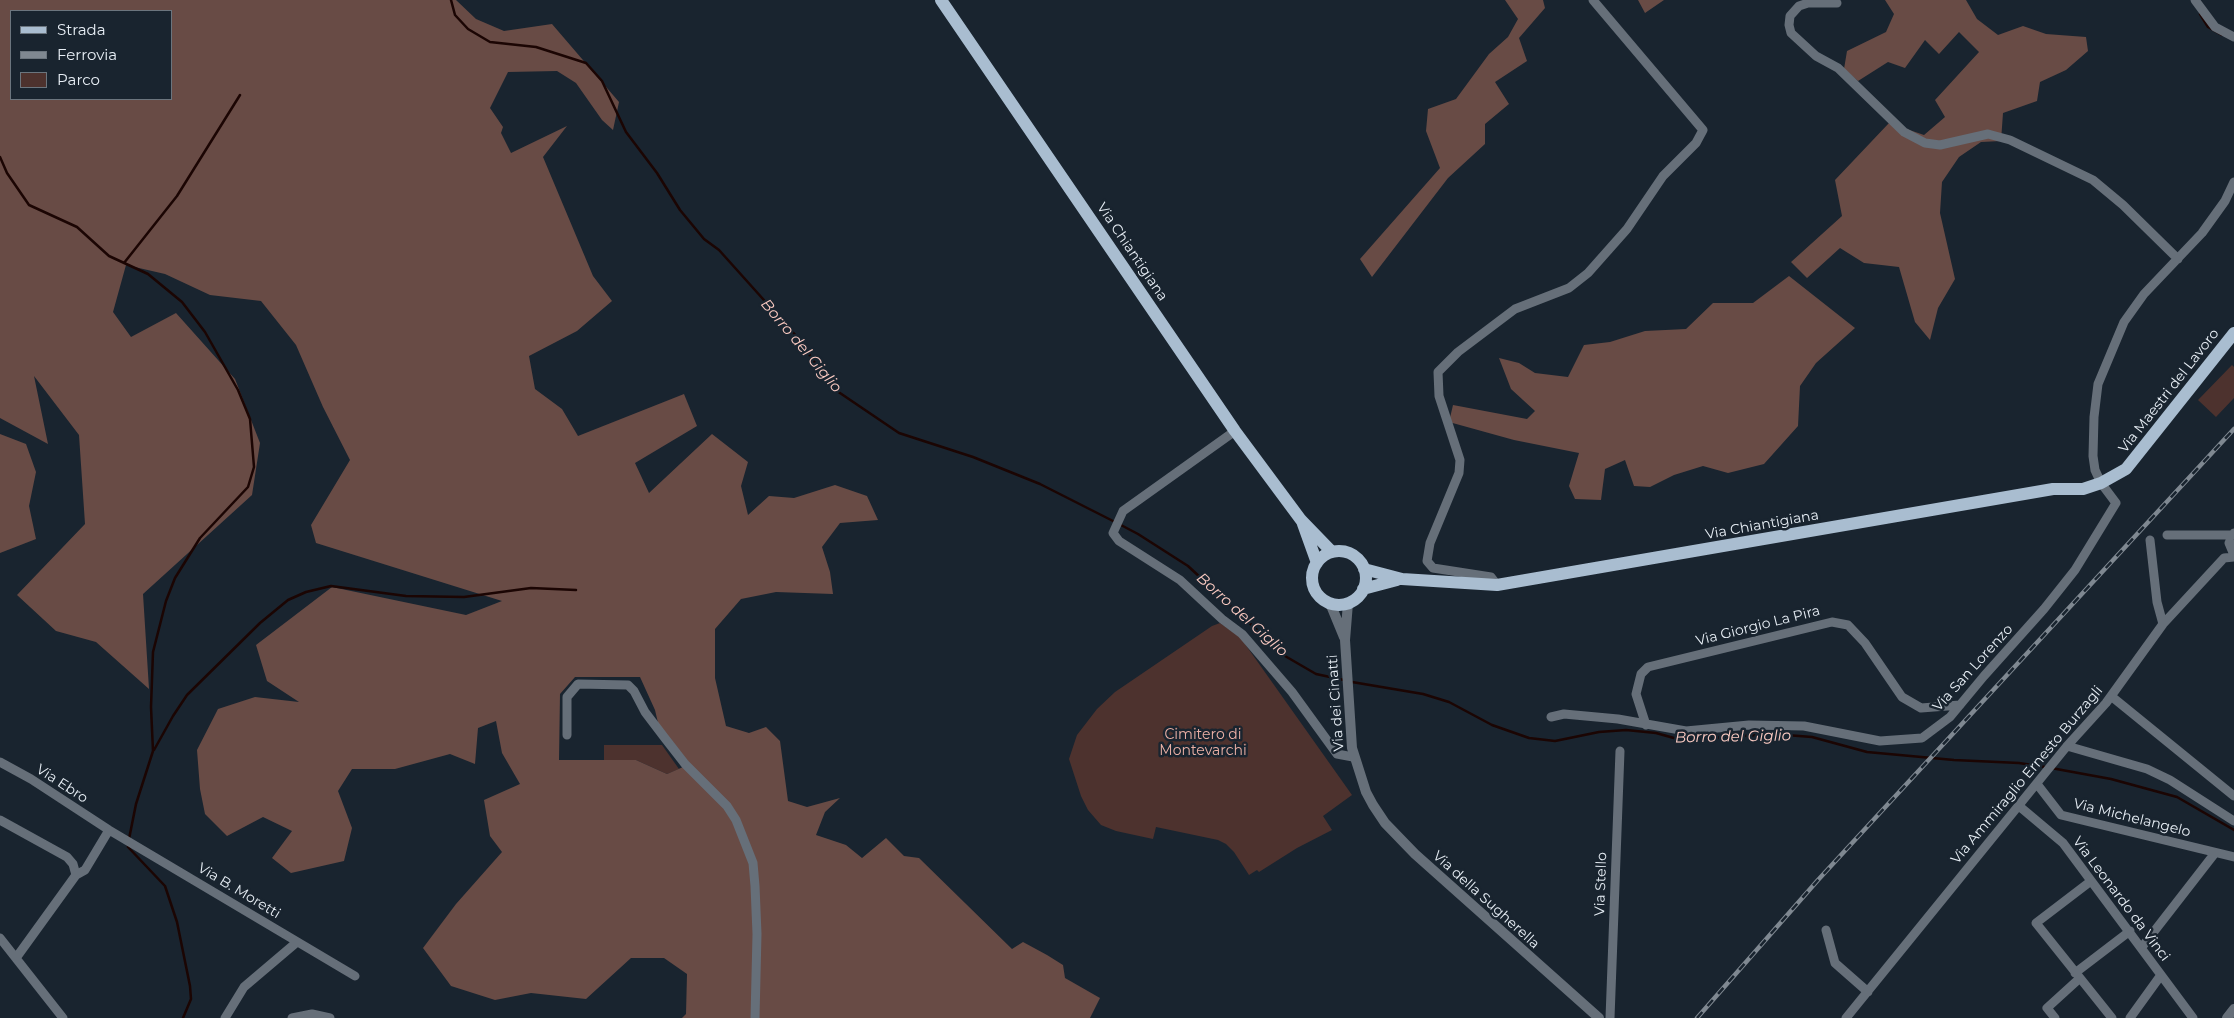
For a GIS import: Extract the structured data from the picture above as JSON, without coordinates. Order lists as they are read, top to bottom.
{
  "streets": {
    "main road": ["Via Chiantigiana", "Via Maestri del Lavoro"],
    "street": [
      "Via Giorgio La Pira",
      "Via San Lorenzo",
      "Via dei Cinatti",
      "Via Ammiraglio Ernesto Burzagli",
      "Via Ebro",
      "Via Michelangelo",
      "Via Stello",
      "Via B. Moretti",
      "Via Leonardo da Vinci",
      "Via della Sugherella"
    ]
  },
  "crossings": [
    ["Via Chiantigiana", "Via Maestri del Lavoro"],
    ["Via Chiantigiana", "Via San Lorenzo"],
    ["Via Chiantigiana", "Via dei Cinatti"],
    ["Via Maestri del Lavoro", "Via San Lorenzo"],
    ["Via Giorgio La Pira", "Via San Lorenzo"],
    ["Via dei Cinatti", "Via della Sugherella"],
    ["Via Ammiraglio Ernesto Burzagli", "Via Michelangelo"],
    ["Via Ammiraglio Ernesto Burzagli", "Via Leonardo da Vinci"],
    ["Via Ebro", "Via B. Moretti"]
  ],
  "water": ["Borro del Giglio"],
  "parks": ["Cimitero di Montevarchi"],
  "legend": ["Strada", "Ferrovia", "Parco"]
}
